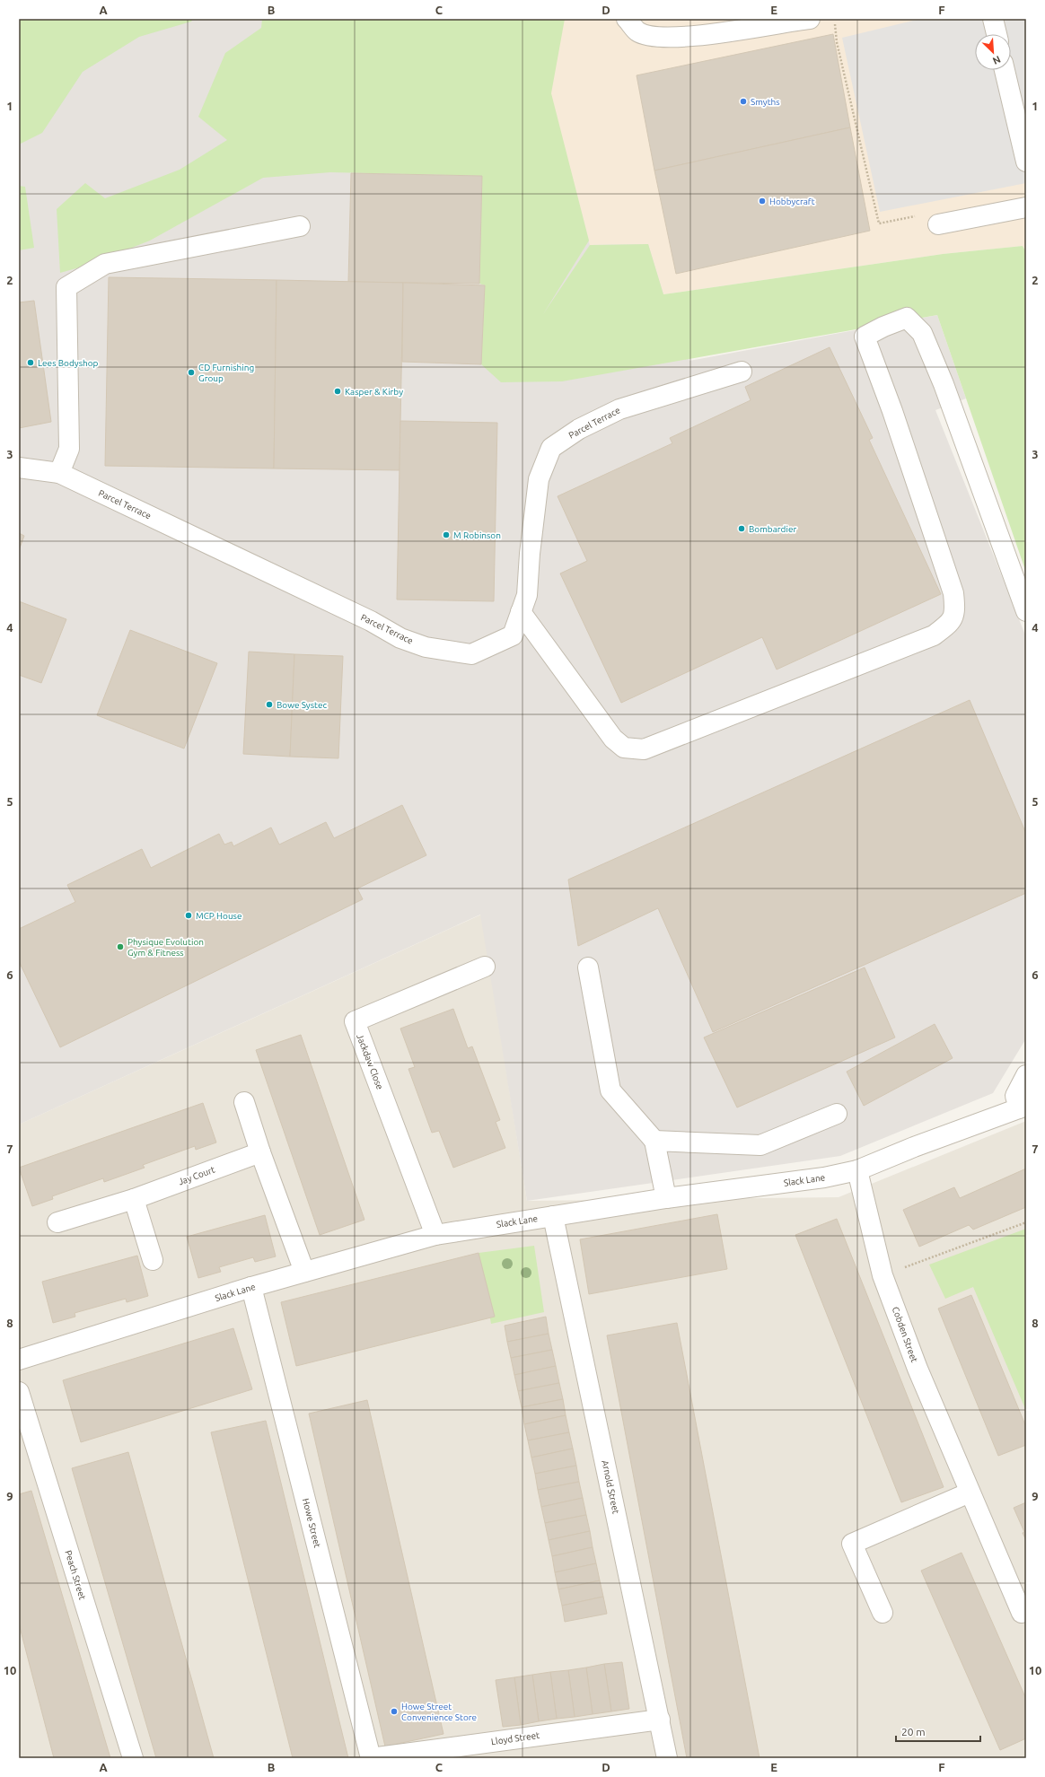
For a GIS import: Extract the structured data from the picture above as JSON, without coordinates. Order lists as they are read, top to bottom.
{
  "streets": {
    "street": [
      "Parcel Terrace",
      "Jackdaw Close",
      "Jay Court",
      "Slack Lane",
      "Cobden Street",
      "Arnold Street",
      "Howe Street",
      "Peach Street",
      "Lloyd Street"
    ]
  },
  "crossings": [
    ["Jackdaw Close", "Slack Lane"],
    ["Slack Lane", "Cobden Street"],
    ["Slack Lane", "Arnold Street"],
    ["Slack Lane", "Howe Street"],
    ["Arnold Street", "Lloyd Street"],
    ["Howe Street", "Lloyd Street"]
  ],
  "places": [
    "Smyths",
    "Hobbycraft",
    "Lees Bodyshop",
    "CD Furnishing Group",
    "Kasper & Kirby",
    "Bombardier",
    "M Robinson",
    "Bowe Systec",
    "MCP House",
    "Physique Evolution Gym & Fitness",
    "Howe Street Convenience Store"
  ],
  "scale_bar": "20 m",
  "north": "bottom right",
  "grid": {
    "columns": [
      "A",
      "B",
      "C",
      "D",
      "E",
      "F"
    ],
    "rows": [
      "1",
      "2",
      "3",
      "4",
      "5",
      "6",
      "7",
      "8",
      "9",
      "10"
    ]
  }
}
